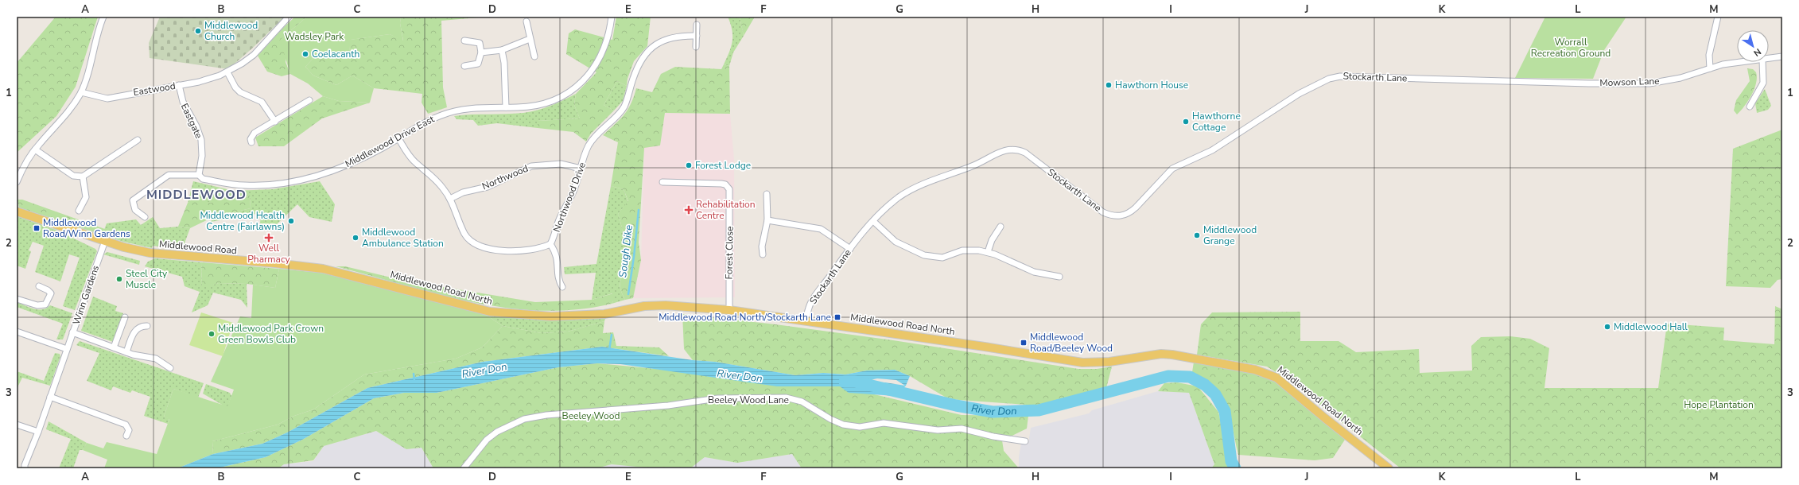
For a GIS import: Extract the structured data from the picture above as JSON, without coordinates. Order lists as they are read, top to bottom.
{
  "streets": {
    "main road": ["Middlewood Road", "Middlewood Road North"],
    "street": [
      "Stockarth Lane",
      "Mowson Lane",
      "Eastwood",
      "Eastgate",
      "Middlewood Drive East",
      "Northwood",
      "Northwood Drive",
      "Forest Close",
      "Winn Gardens",
      "Beeley Wood Lane"
    ]
  },
  "crossings": [
    ["Stockarth Lane", "Mowson Lane"],
    ["Stockarth Lane", "Middlewood Road North"],
    ["Eastwood", "Eastgate"],
    ["Eastgate", "Middlewood Drive East"],
    ["Middlewood Drive East", "Northwood Drive"],
    ["Northwood", "Northwood Drive"],
    ["Middlewood Road", "Middlewood Road North"],
    ["Middlewood Road", "Winn Gardens"],
    ["Forest Close", "Middlewood Road North"]
  ],
  "districts": ["MIDDLEWOOD"],
  "water": ["Sough Dike", "River Don"],
  "parks": [
    "Wadsley Park",
    "Worrall Recreation Ground",
    "Hope Plantation",
    "Beeley Wood"
  ],
  "places": {
    "other": [
      "Middlewood Church",
      "Coelacanth",
      "Hawthorn House",
      "Hawthorne Cottage",
      "Forest Lodge",
      "Middlewood Health Centre (Fairlawns)",
      "Middlewood Grange",
      "Middlewood Ambulance Station",
      "Steel City Muscle",
      "Middlewood Hall",
      "Middlewood Park Crown Green Bowls Club"
    ],
    "health": ["Rehabilitation Centre", "Well Pharmacy"],
    "transit": ["Middlewood Road/Winn Gardens", "Middlewood Road North/Stockarth Lane", "Middlewood Road/Beeley Wood"]
  },
  "north": "bottom right",
  "grid": {
    "columns": [
      "A",
      "B",
      "C",
      "D",
      "E",
      "F",
      "G",
      "H",
      "I",
      "J",
      "K",
      "L",
      "M"
    ],
    "rows": ["1", "2", "3"]
  }
}
